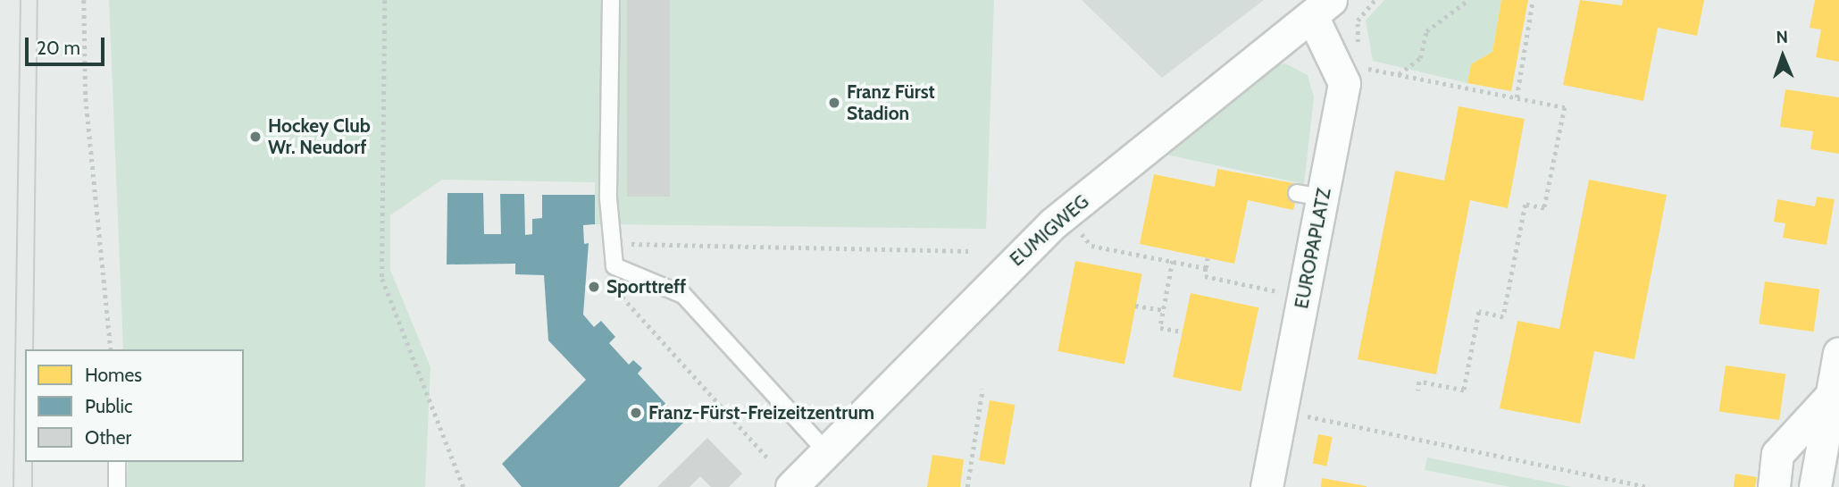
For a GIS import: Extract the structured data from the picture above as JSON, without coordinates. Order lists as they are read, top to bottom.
{
  "streets": {
    "street": ["EUMIGWEG", "EUROPAPLATZ"]
  },
  "crossings": [
    ["EUMIGWEG", "EUROPAPLATZ"]
  ],
  "places": [
    "Franz Fürst Stadion",
    "Hockey Club Wr. Neudorf",
    "Sporttreff",
    "Franz-Fürst-Freizeitzentrum"
  ],
  "legend": ["Homes", "Public", "Other"],
  "scale_bar": "20 m",
  "north": "top"
}
